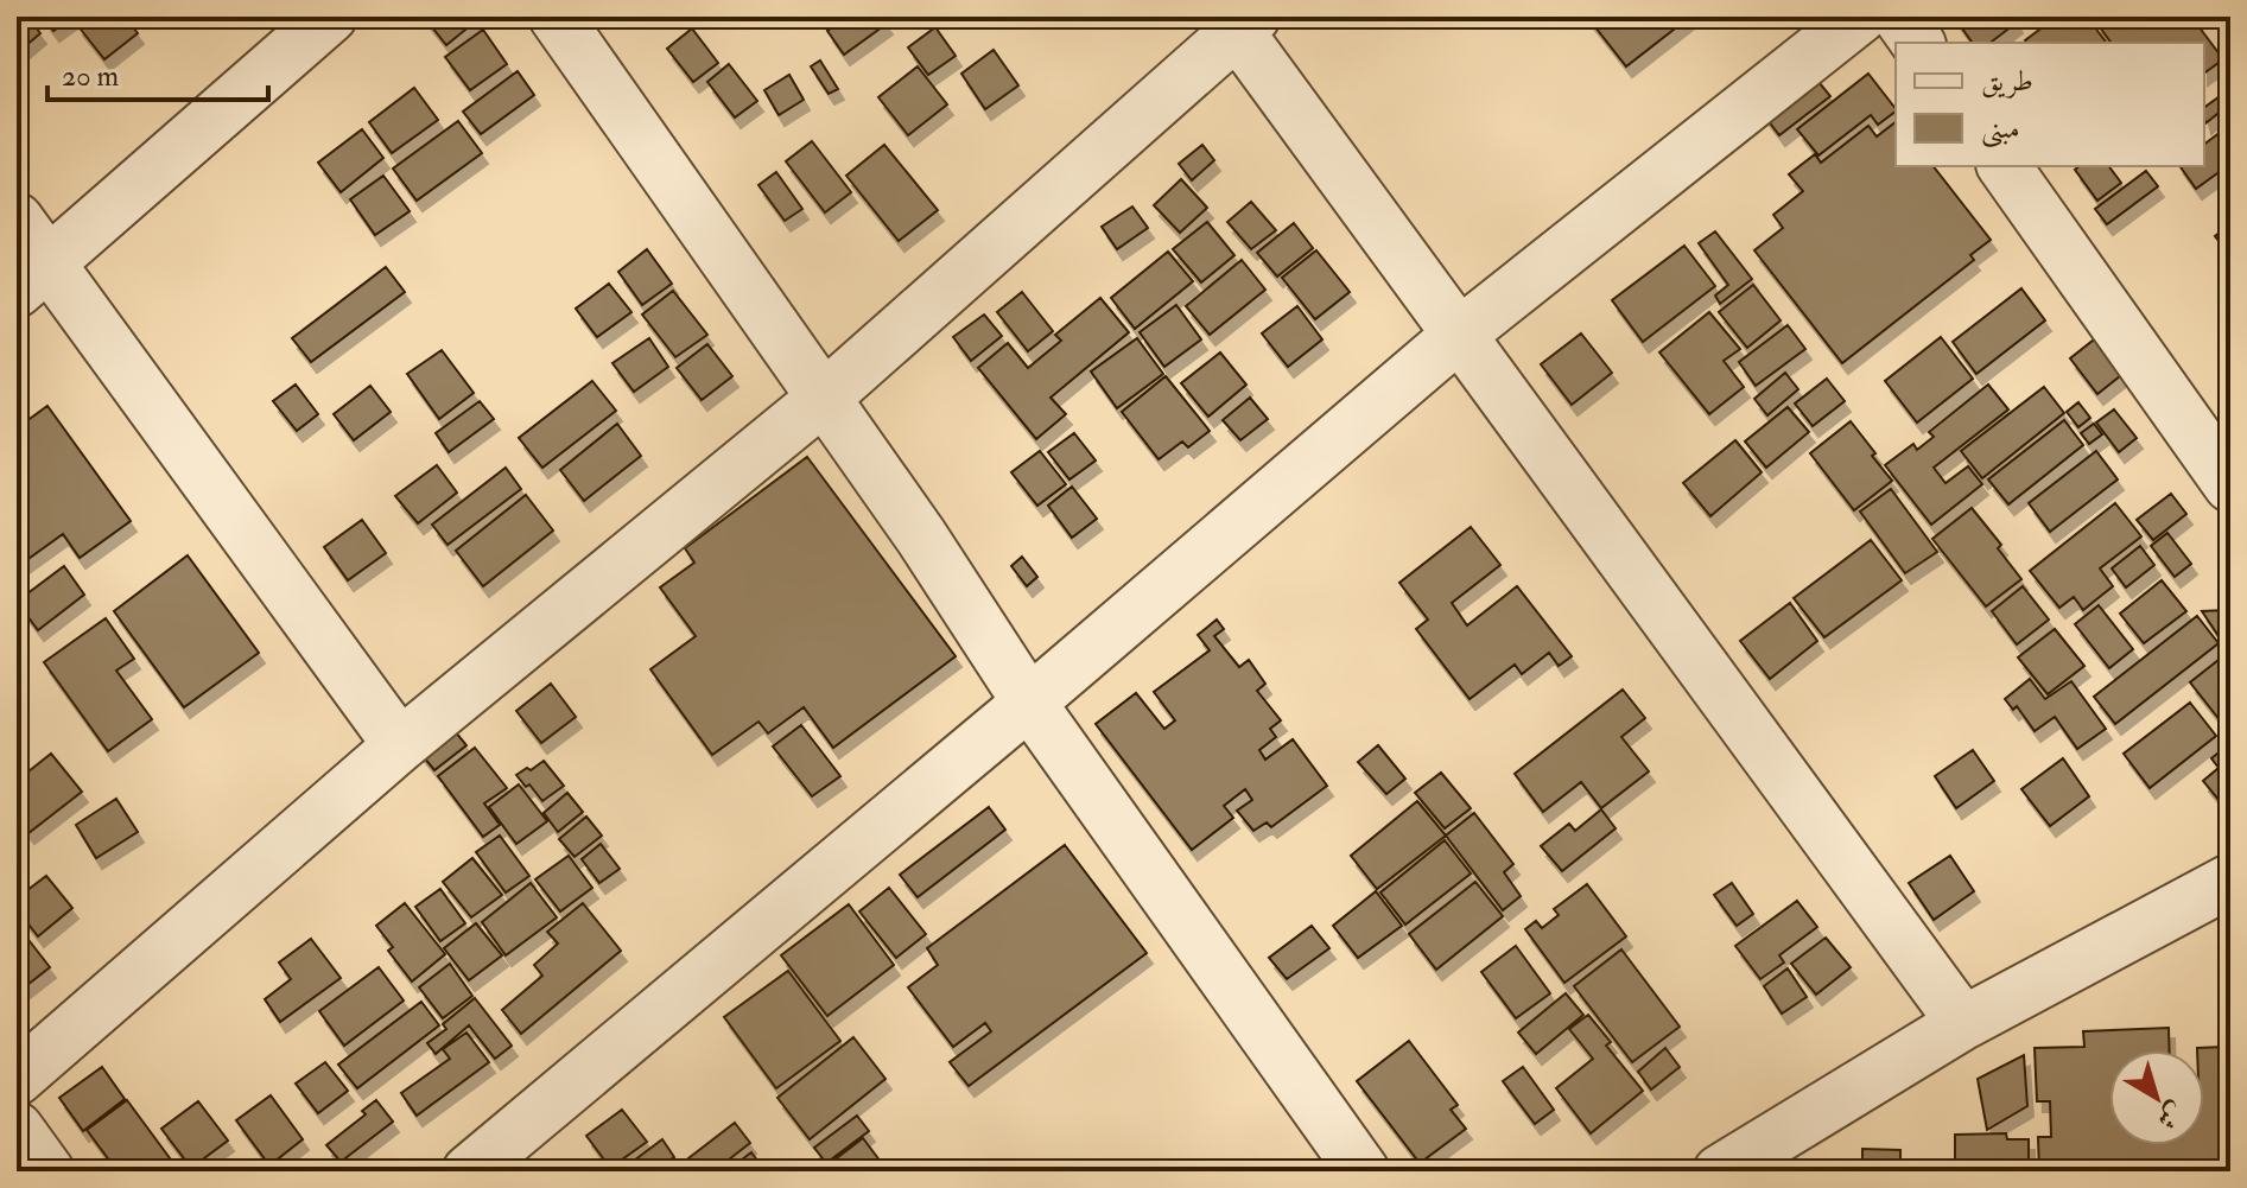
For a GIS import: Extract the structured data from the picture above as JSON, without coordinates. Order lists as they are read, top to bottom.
{
  "legend": ["طريق", "مبنى"],
  "scale_bar": "20 m",
  "north": "bottom right"
}
